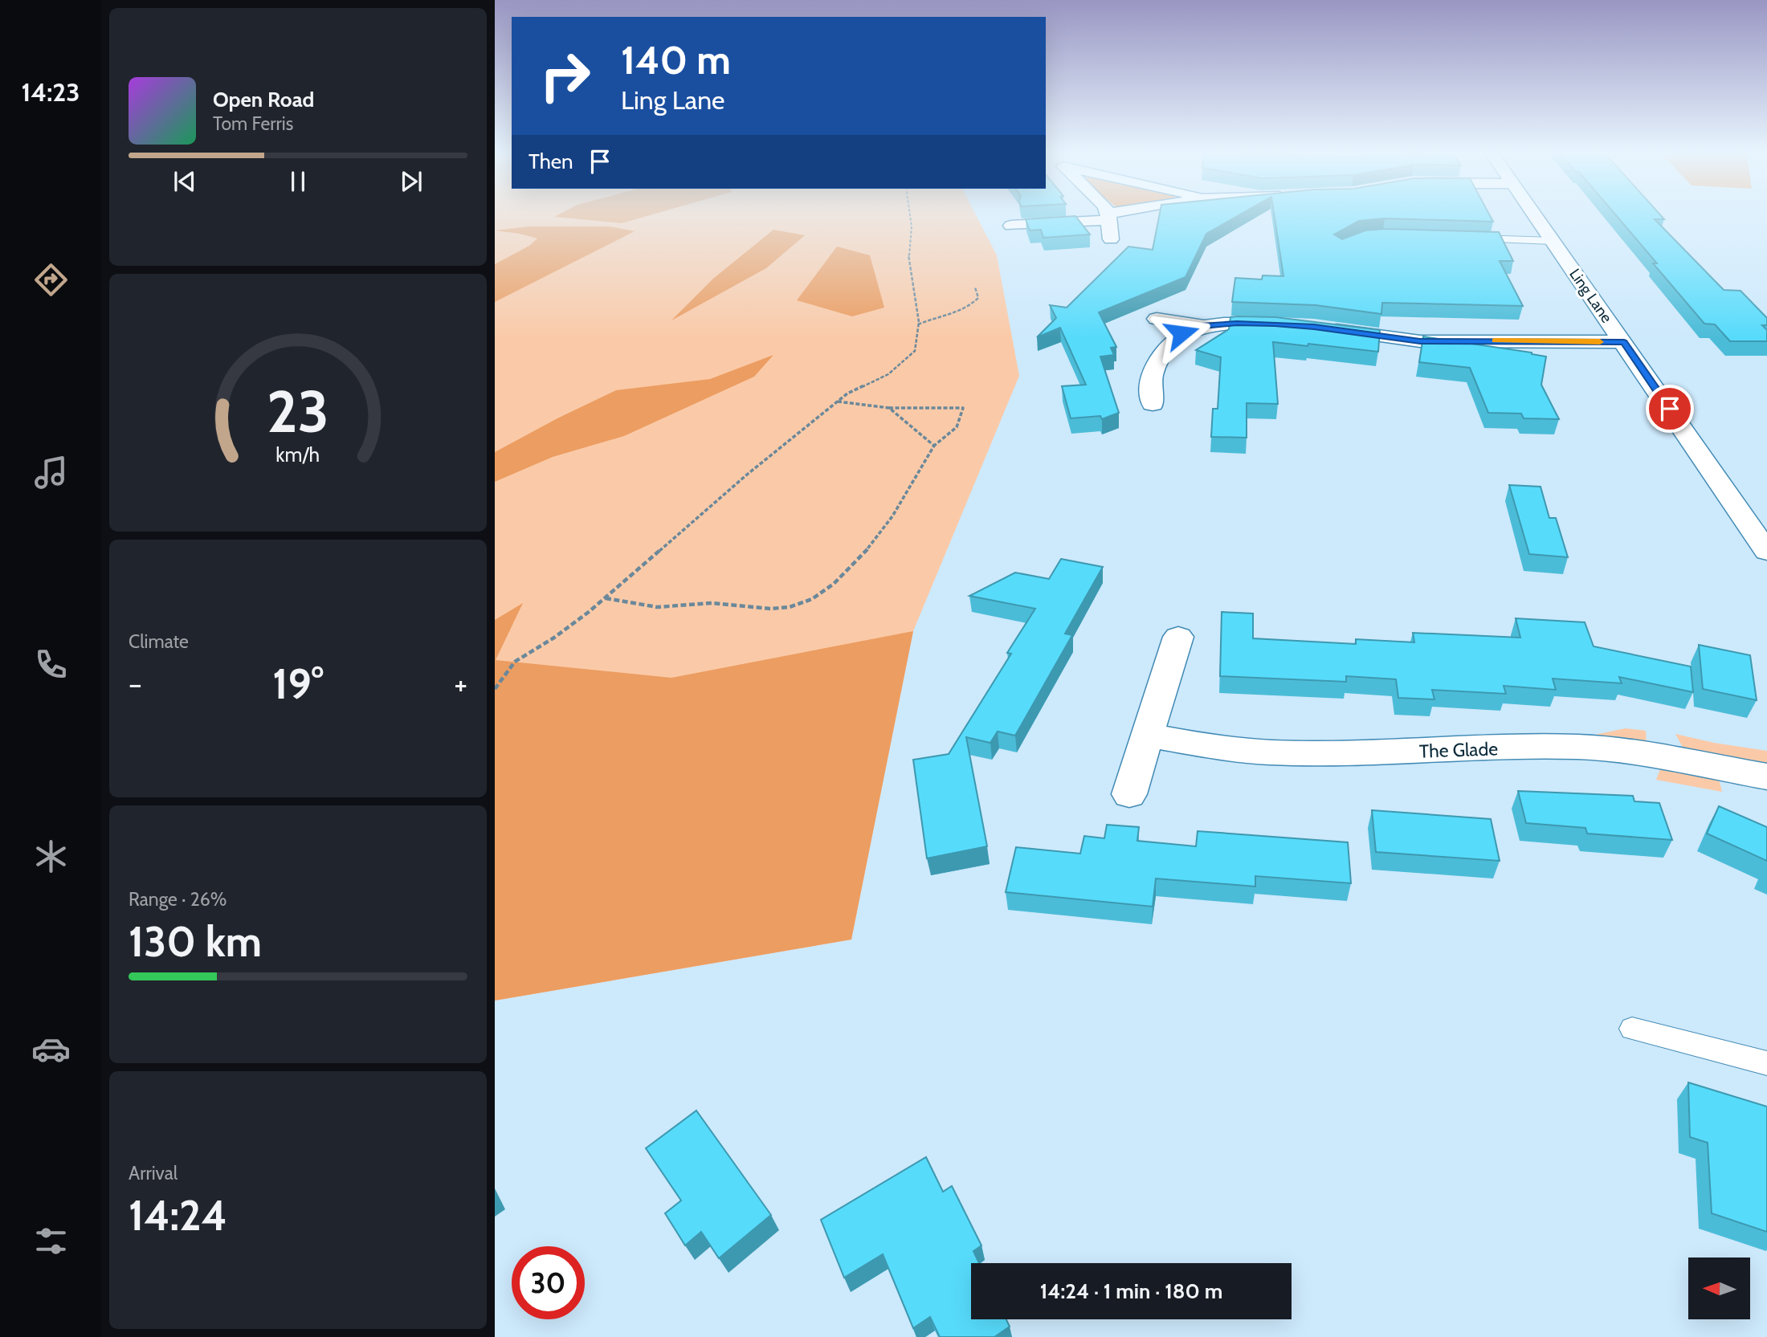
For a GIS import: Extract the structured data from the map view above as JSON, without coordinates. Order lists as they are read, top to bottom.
{
  "streets": {
    "street": ["Ling Lane", "The Glade"]
  },
  "north": "left",
  "page": {
    "tabs": "14:23",
    "turn": ["140 m", "Ling Lane"],
    "song": ["Open Road", "Tom Ferris"],
    "then": "Then",
    "tile": [
      "Climate",
      ["Range · 26%", "130 km"],
      ["Arrival", "14:24"]
    ],
    "heat": ["−", "19°", "+"],
    "limit": "30",
    "trip": "14:24 · 1 min · 180 m",
    "gauge": ["23", "km/h"]
  }
}
